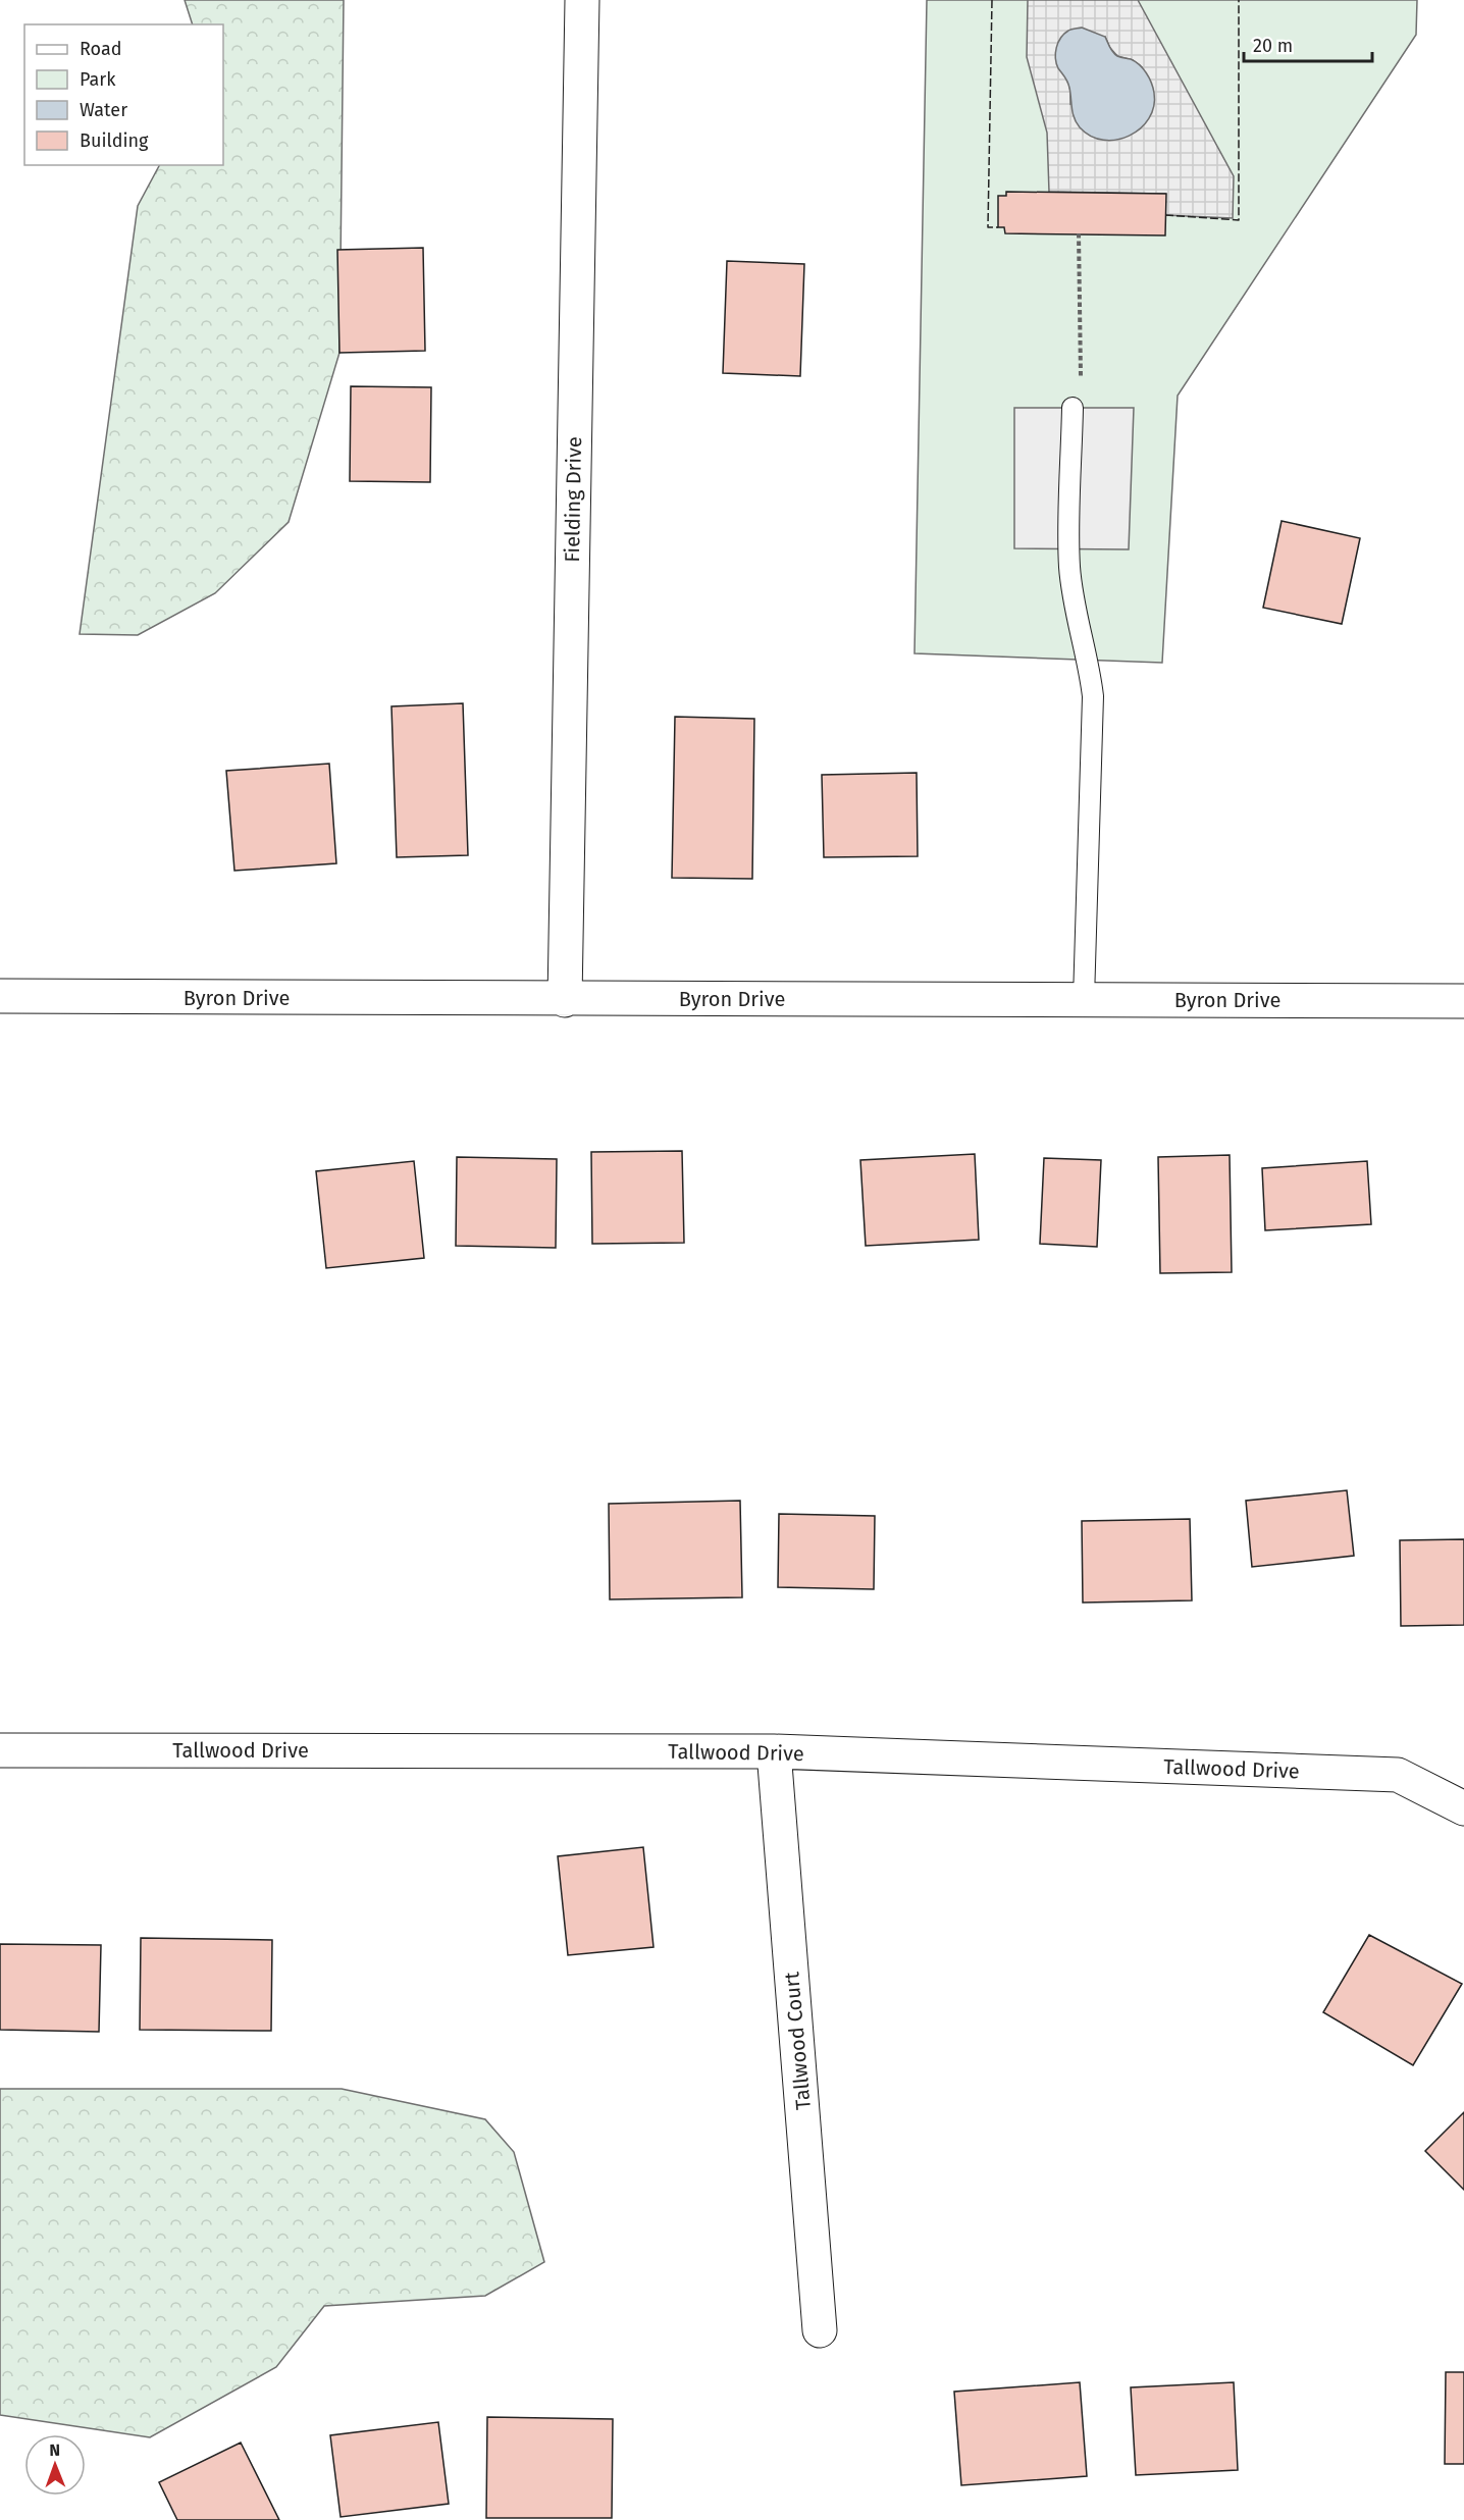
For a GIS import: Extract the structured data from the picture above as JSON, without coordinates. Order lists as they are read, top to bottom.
{
  "streets": {
    "street": [
      "Fielding Drive",
      "Byron Drive",
      "Tallwood Drive",
      "Tallwood Court"
    ]
  },
  "crossings": [
    ["Fielding Drive", "Byron Drive"],
    ["Tallwood Drive", "Tallwood Court"]
  ],
  "legend": [
    "Road",
    "Park",
    "Water",
    "Building"
  ],
  "scale_bar": "20 m",
  "north": "top"
}
